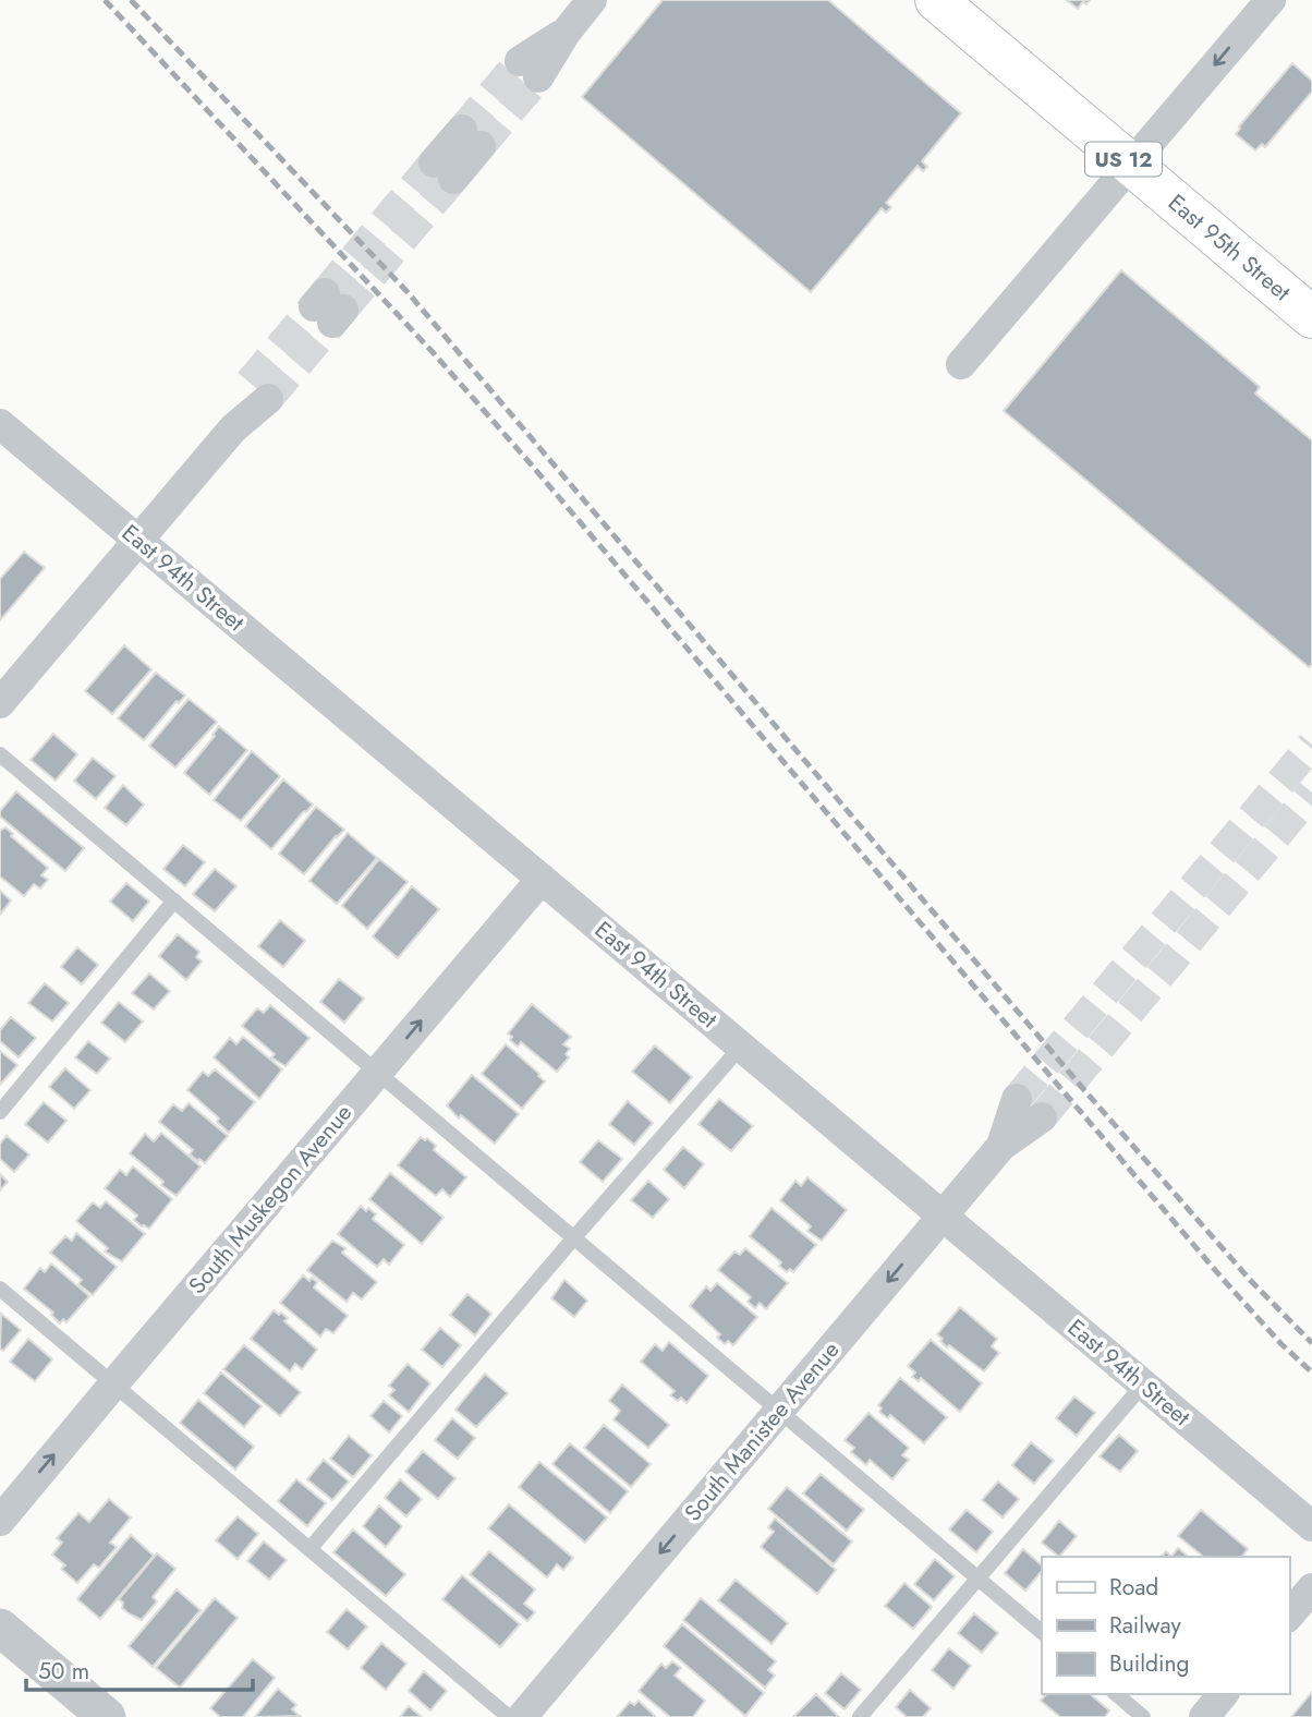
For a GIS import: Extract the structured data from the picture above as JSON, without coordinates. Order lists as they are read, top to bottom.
{
  "streets": {
    "main road": ["US 12", "East 95th Street"],
    "street": ["East 94th Street", "South Muskegon Avenue", "South Manistee Avenue"]
  },
  "crossings": [
    ["East 94th Street", "South Muskegon Avenue"],
    ["East 94th Street", "South Manistee Avenue"]
  ],
  "one_way": ["South Muskegon Avenue", "South Manistee Avenue"],
  "legend": ["Road", "Railway", "Building"],
  "scale_bar": "50 m"
}
